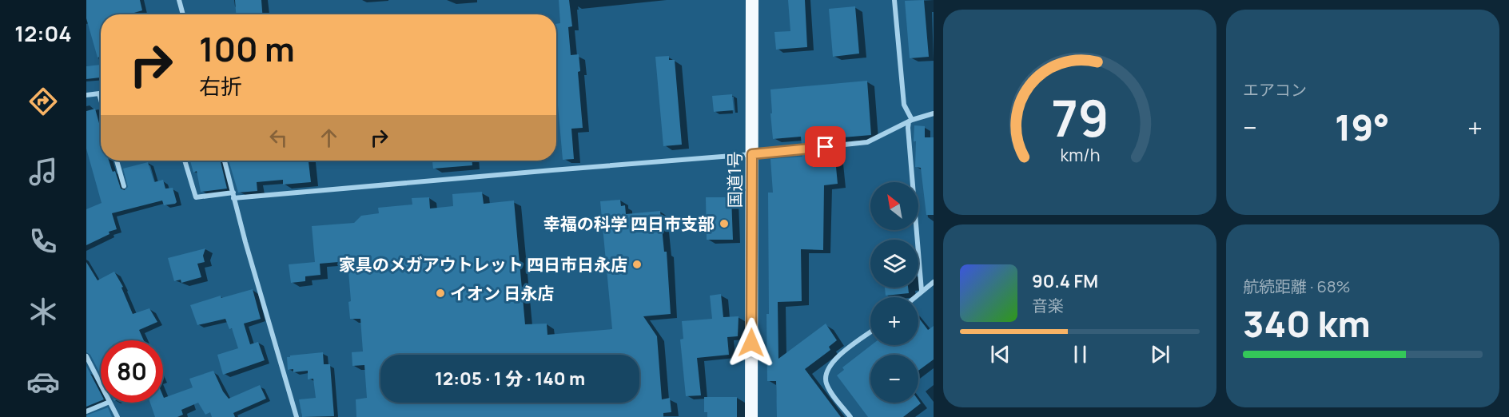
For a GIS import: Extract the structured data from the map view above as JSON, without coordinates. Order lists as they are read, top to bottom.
{
  "streets": {
    "highway": ["国道1号"]
  },
  "places": ["幸福の科学 四日市支部", "家具のメガアウトレット 四日市日永店", "イオン 日永店"],
  "north": "top left",
  "page": {
    "tabs": "12:04",
    "tile": [
      "エアコン",
      ["航続距離 · 68%", "340 km"]
    ],
    "turn": ["100 m", "右折"],
    "heat": ["−", "19°", "+"],
    "map_buttons": ["+", "−"],
    "song": ["90.4 FM", "音楽"],
    "limit": "80",
    "trip": "12:05 · 1 分 · 140 m",
    "gauge": ["79", "km/h"]
  }
}
